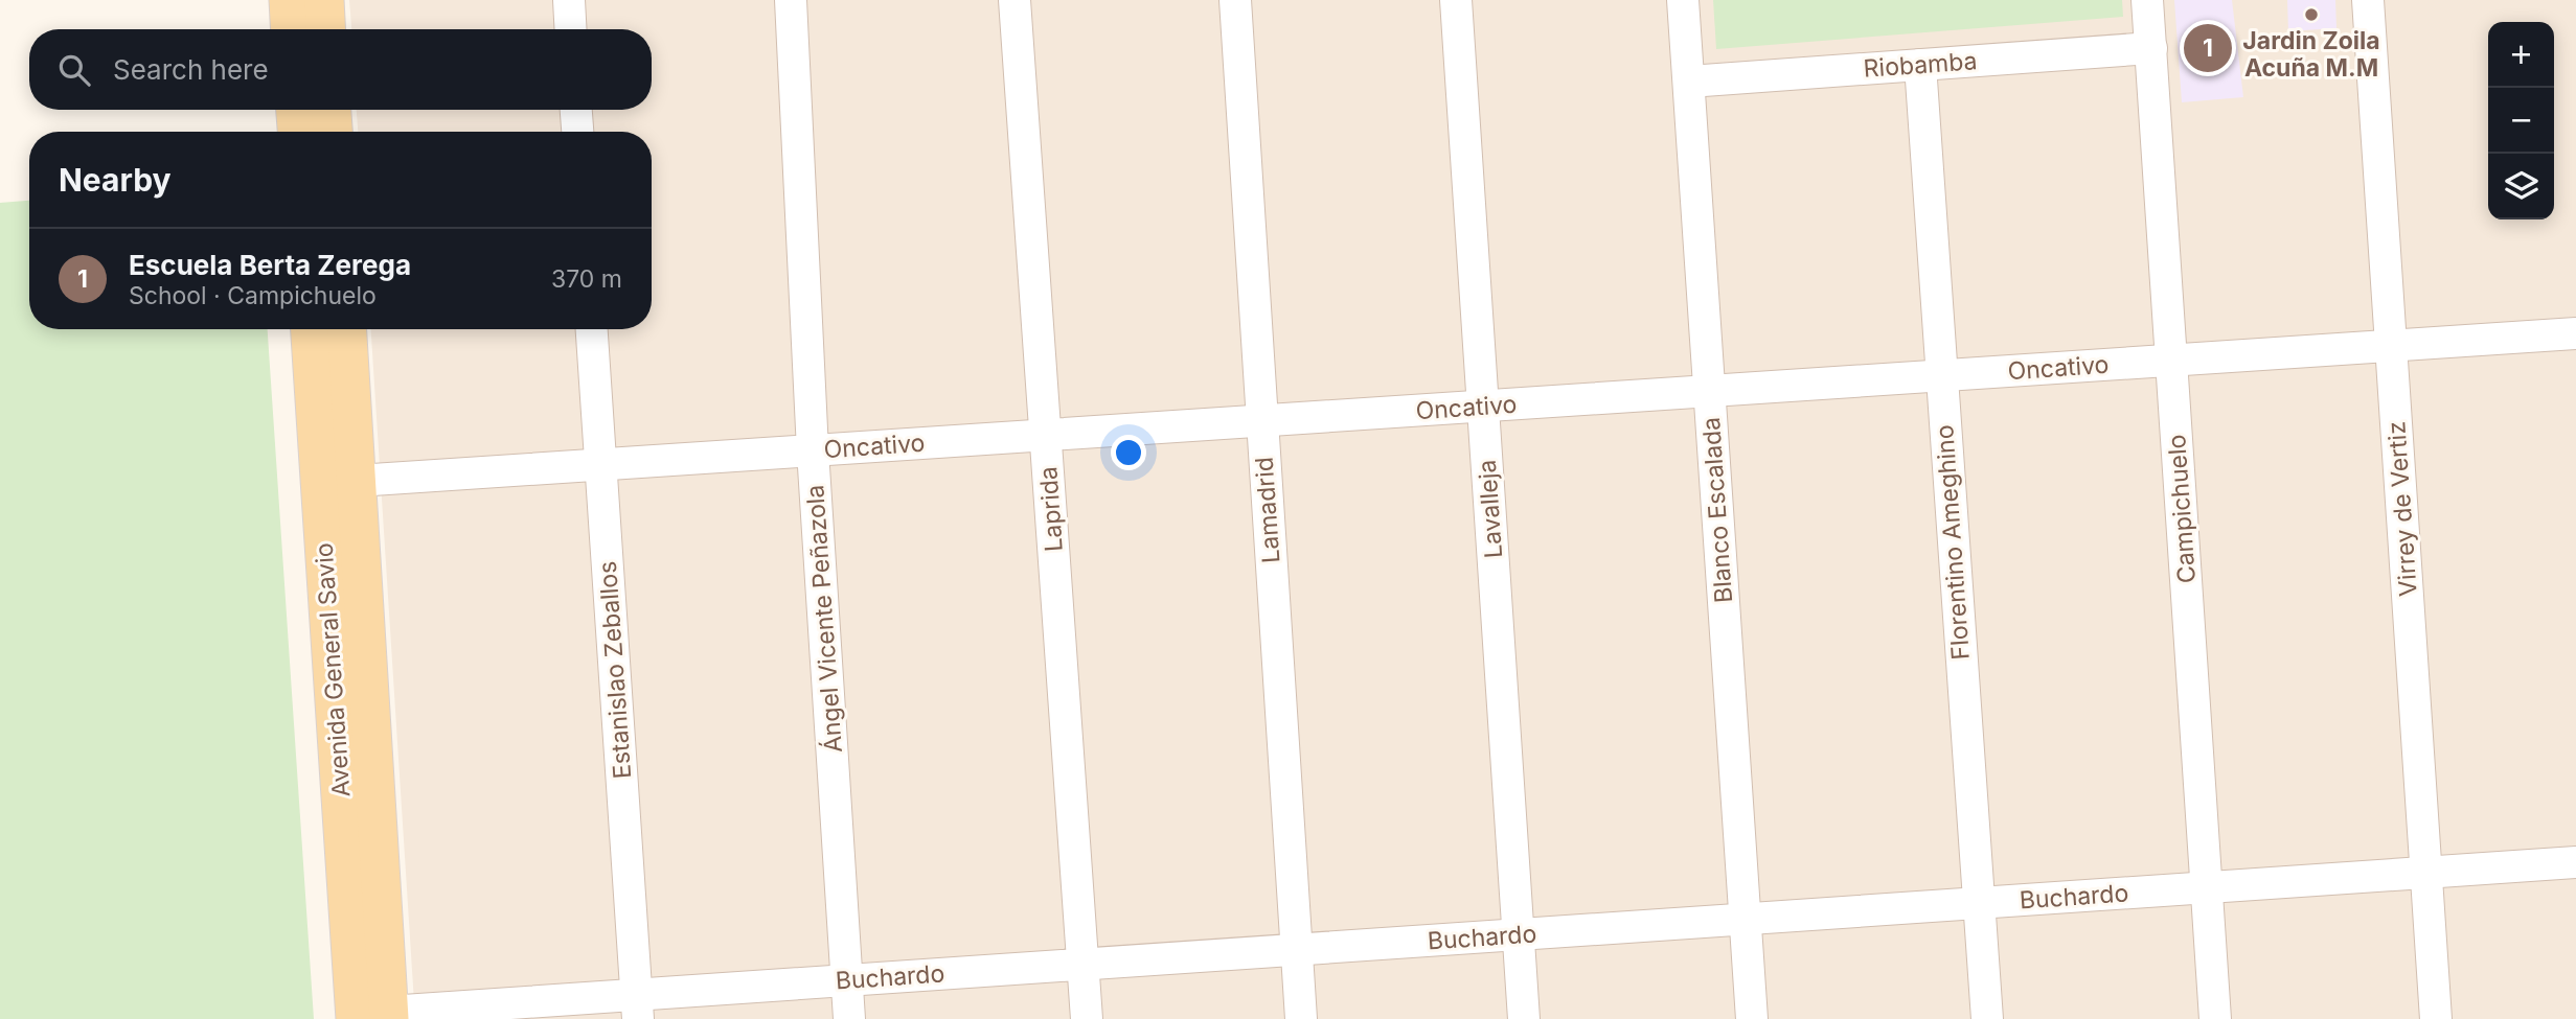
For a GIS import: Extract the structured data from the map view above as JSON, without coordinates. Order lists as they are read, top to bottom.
{
  "streets": {
    "main road": ["Avenida General Savio"],
    "street": [
      "Riobamba",
      "Oncativo",
      "Laprida",
      "Lavalleja",
      "Campichuelo",
      "Virrey de Vertiz",
      "Lamadrid",
      "Blanco Escalada",
      "Florentino Ameghino",
      "Ángel Vicente Peñazola",
      "Estanislao Zeballos",
      "Buchardo"
    ]
  },
  "crossings": [
    ["Riobamba", "Campichuelo"],
    ["Riobamba", "Blanco Escalada"],
    ["Riobamba", "Florentino Ameghino"],
    ["Oncativo", "Laprida"],
    ["Oncativo", "Lavalleja"],
    ["Oncativo", "Campichuelo"],
    ["Oncativo", "Virrey de Vertiz"],
    ["Oncativo", "Lamadrid"],
    ["Oncativo", "Blanco Escalada"],
    ["Oncativo", "Florentino Ameghino"],
    ["Oncativo", "Ángel Vicente Peñazola"],
    ["Oncativo", "Avenida General Savio"],
    ["Oncativo", "Estanislao Zeballos"],
    ["Laprida", "Buchardo"],
    ["Lavalleja", "Buchardo"],
    ["Campichuelo", "Buchardo"],
    ["Virrey de Vertiz", "Buchardo"],
    ["Lamadrid", "Buchardo"],
    ["Blanco Escalada", "Buchardo"],
    ["Florentino Ameghino", "Buchardo"],
    ["Ángel Vicente Peñazola", "Buchardo"],
    ["Avenida General Savio", "Buchardo"],
    ["Estanislao Zeballos", "Buchardo"]
  ],
  "places": ["Jardin Zoila Acuña M.M"],
  "page": {
    "pins": "1",
    "map_buttons": ["+", "−"],
    "search": "Search here",
    "heading": "Nearby",
    "list": [
      {
        "mark": "1",
        "name": "Escuela Berta Zerega",
        "note": "School · Campichuelo",
        "value": "370 m"
      }
    ]
  }
}
